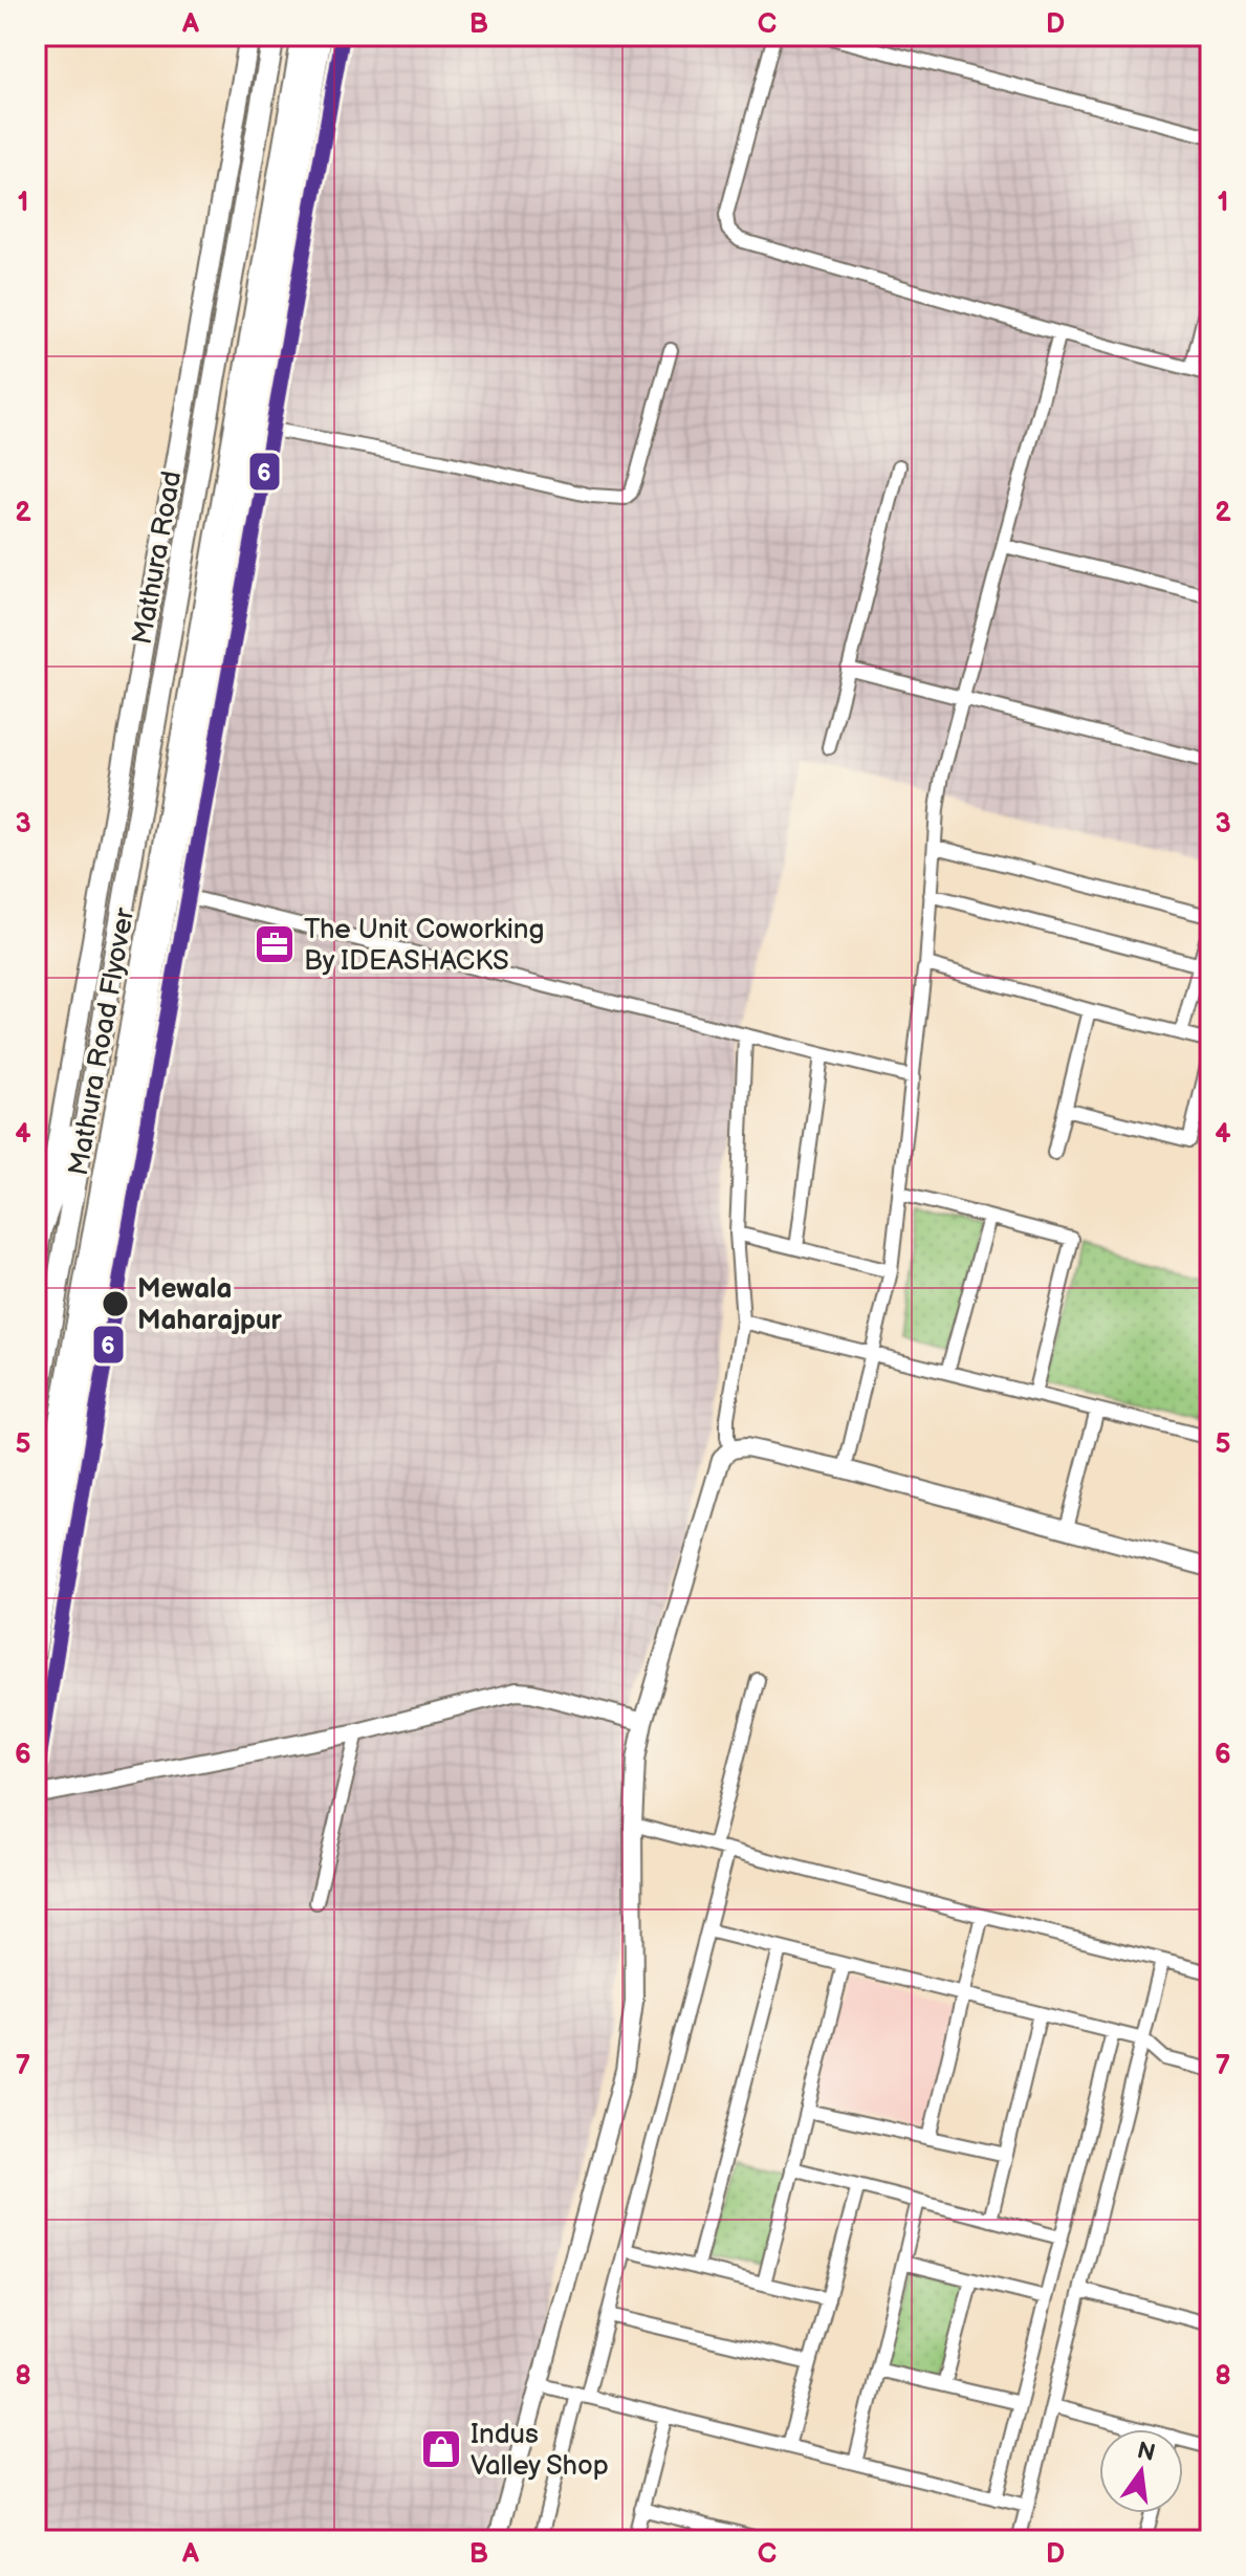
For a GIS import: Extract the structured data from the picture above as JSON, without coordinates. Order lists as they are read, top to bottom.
{
  "streets": {
    "highway": ["Mathura Road", "Mathura Road Flyover"]
  },
  "crossings": [
    ["Mathura Road", "Mathura Road Flyover"]
  ],
  "places": {
    "office": ["The Unit Coworking By IDEASHACKS"],
    "other": ["Mewala Maharajpur"],
    "shop": ["Indus Valley Shop"]
  },
  "lines": ["transit line 6"],
  "north": "top",
  "grid": {
    "columns": [
      "A",
      "B",
      "C",
      "D"
    ],
    "rows": [
      "1",
      "2",
      "3",
      "4",
      "5",
      "6",
      "7",
      "8"
    ]
  }
}
